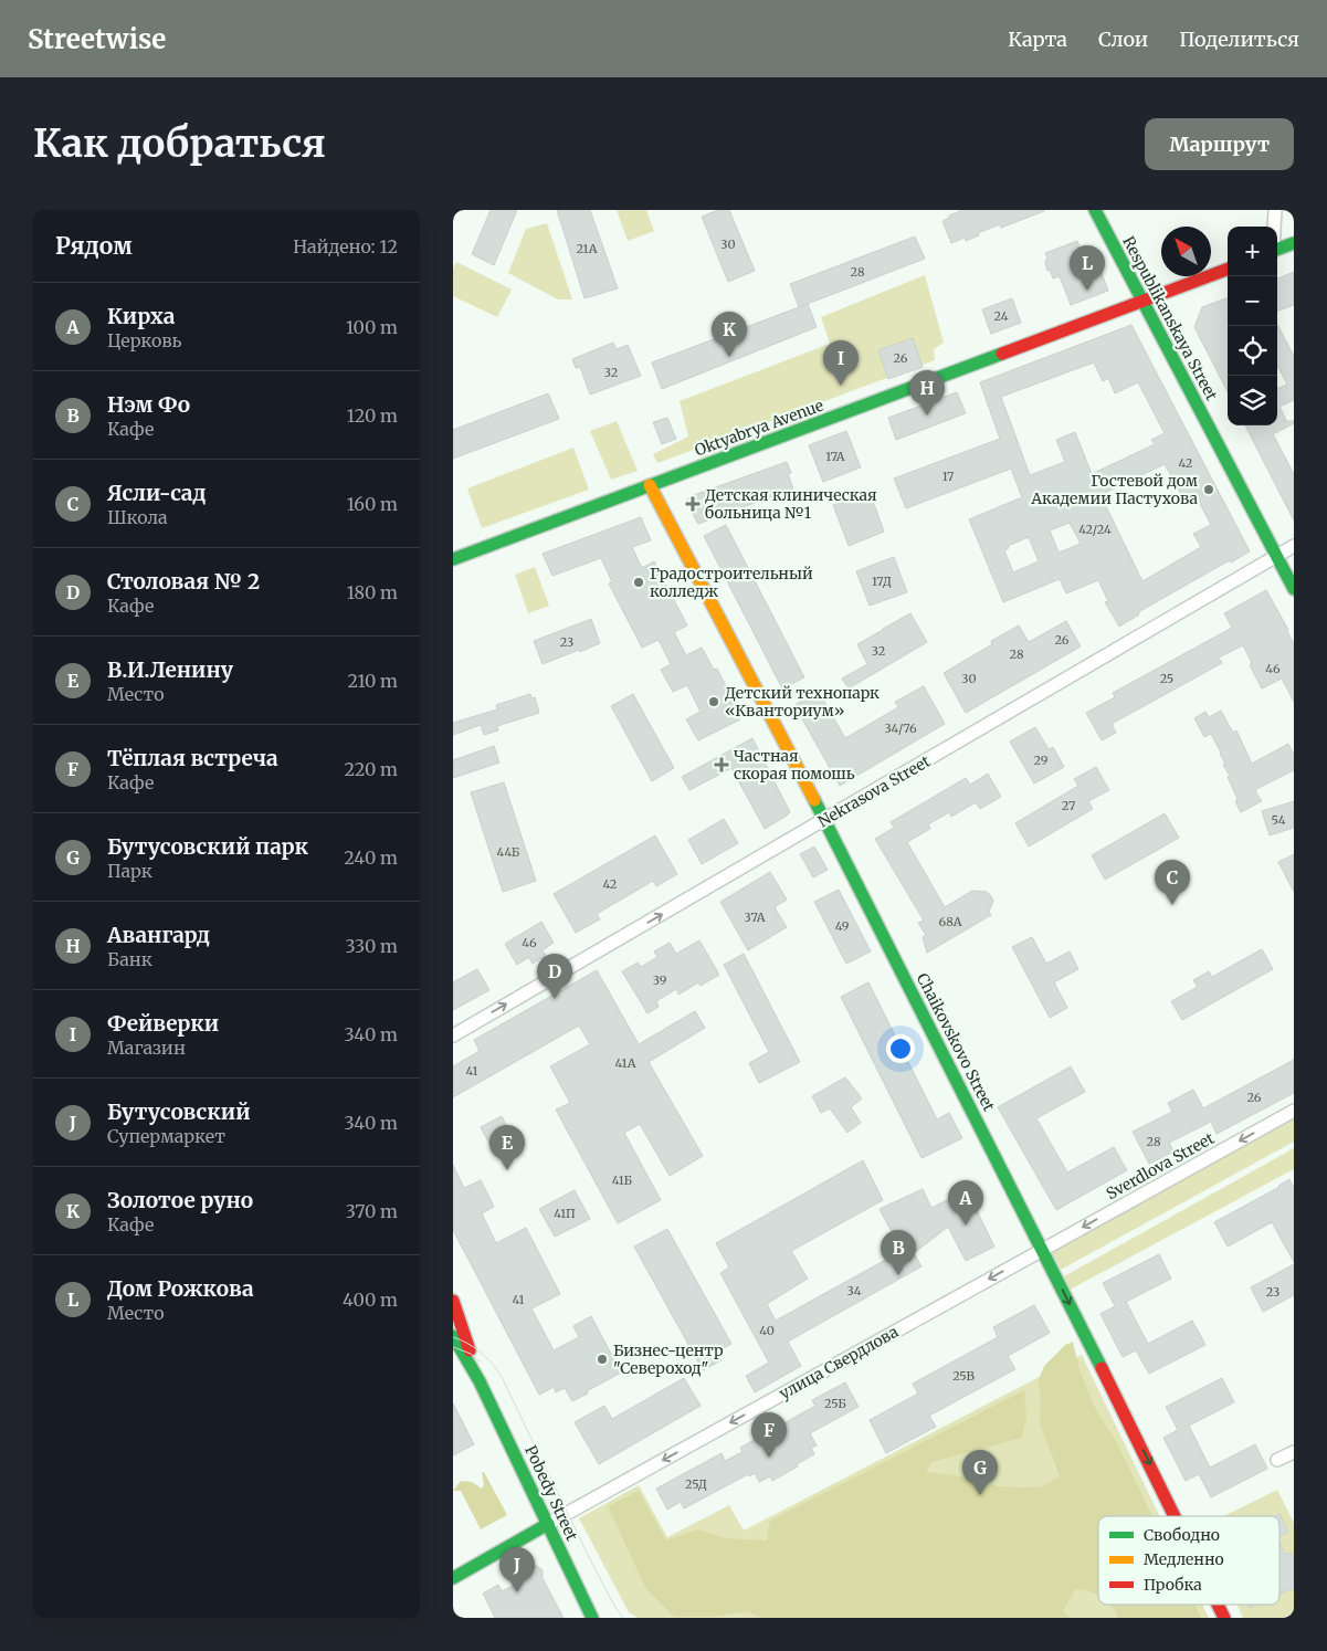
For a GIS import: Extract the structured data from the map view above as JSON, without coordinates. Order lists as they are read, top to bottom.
{
  "streets": {
    "main road": [
      "Respublikanskaya Street",
      "Oktyabrya Avenue",
      "Chaikovskovo Street",
      "Pobedy Street"
    ],
    "street": ["Nekrasova Street", "Sverdlova Street", "улица Свердлова"]
  },
  "crossings": [
    ["Respublikanskaya Street", "Oktyabrya Avenue"],
    ["Respublikanskaya Street", "Nekrasova Street"],
    ["Oktyabrya Avenue", "Chaikovskovo Street"],
    ["Nekrasova Street", "Chaikovskovo Street"],
    ["Chaikovskovo Street", "Sverdlova Street"],
    ["Chaikovskovo Street", "улица Свердлова"],
    ["Sverdlova Street", "улица Свердлова"],
    ["улица Свердлова", "Pobedy Street"]
  ],
  "one_way": ["Nekrasova Street", "Sverdlova Street", "улица Свердлова"],
  "places": {
    "other": [
      "Гостевой дом Академии Пастухова",
      "Градостроительный колледж",
      "Детский технопарк «Кванториум»",
      "Бизнес-центр \"Североход\""
    ],
    "health": ["Детская клиническая больница №1", "Частная скорая помошь"]
  },
  "house_numbers": [
    "30",
    "21А",
    "28",
    "24",
    "26",
    "32",
    "17А",
    "42",
    "17",
    "42/24",
    "17Д",
    "26",
    "23",
    "32",
    "28",
    "46",
    "30",
    "25",
    "34/76",
    "29",
    "27",
    "54",
    "44Б",
    "42",
    "37А",
    "68А",
    "49",
    "46",
    "39",
    "41А",
    "41",
    "26",
    "28",
    "41Б",
    "41П",
    "34",
    "23",
    "41",
    "40",
    "25В",
    "25Б",
    "25Д"
  ],
  "legend": ["Свободно", "Медленно", "Пробка"],
  "north": "top left",
  "page": {
    "header": "Streetwise",
    "nav": ["Карта", "Слои", "Поделиться"],
    "buttons": "Маршрут",
    "title": "Как добраться",
    "heading": ["Рядом", "Найдено: 12"],
    "map_buttons": ["+", "−"],
    "pins": [
      "L",
      "K",
      "I",
      "H",
      "C",
      "D",
      "E",
      "A",
      "B",
      "F",
      "G",
      "J"
    ],
    "list": [
      {
        "mark": "A",
        "name": "Кирха",
        "note": "Церковь",
        "value": "100 m"
      },
      {
        "mark": "B",
        "name": "Нэм Фо",
        "note": "Кафе",
        "value": "120 m"
      },
      {
        "mark": "C",
        "name": "Ясли-сад",
        "note": "Школа",
        "value": "160 m"
      },
      {
        "mark": "D",
        "name": "Столовая № 2",
        "note": "Кафе",
        "value": "180 m"
      },
      {
        "mark": "E",
        "name": "В.И.Ленину",
        "note": "Место",
        "value": "210 m"
      },
      {
        "mark": "F",
        "name": "Тёплая встреча",
        "note": "Кафе",
        "value": "220 m"
      },
      {
        "mark": "G",
        "name": "Бутусовский парк",
        "note": "Парк",
        "value": "240 m"
      },
      {
        "mark": "H",
        "name": "Авангард",
        "note": "Банк",
        "value": "330 m"
      },
      {
        "mark": "I",
        "name": "Фейверки",
        "note": "Магазин",
        "value": "340 m"
      },
      {
        "mark": "J",
        "name": "Бутусовский",
        "note": "Супермаркет",
        "value": "340 m"
      },
      {
        "mark": "K",
        "name": "Золотое руно",
        "note": "Кафе",
        "value": "370 m"
      },
      {
        "mark": "L",
        "name": "Дом Рожкова",
        "note": "Место",
        "value": "400 m"
      }
    ]
  }
}
